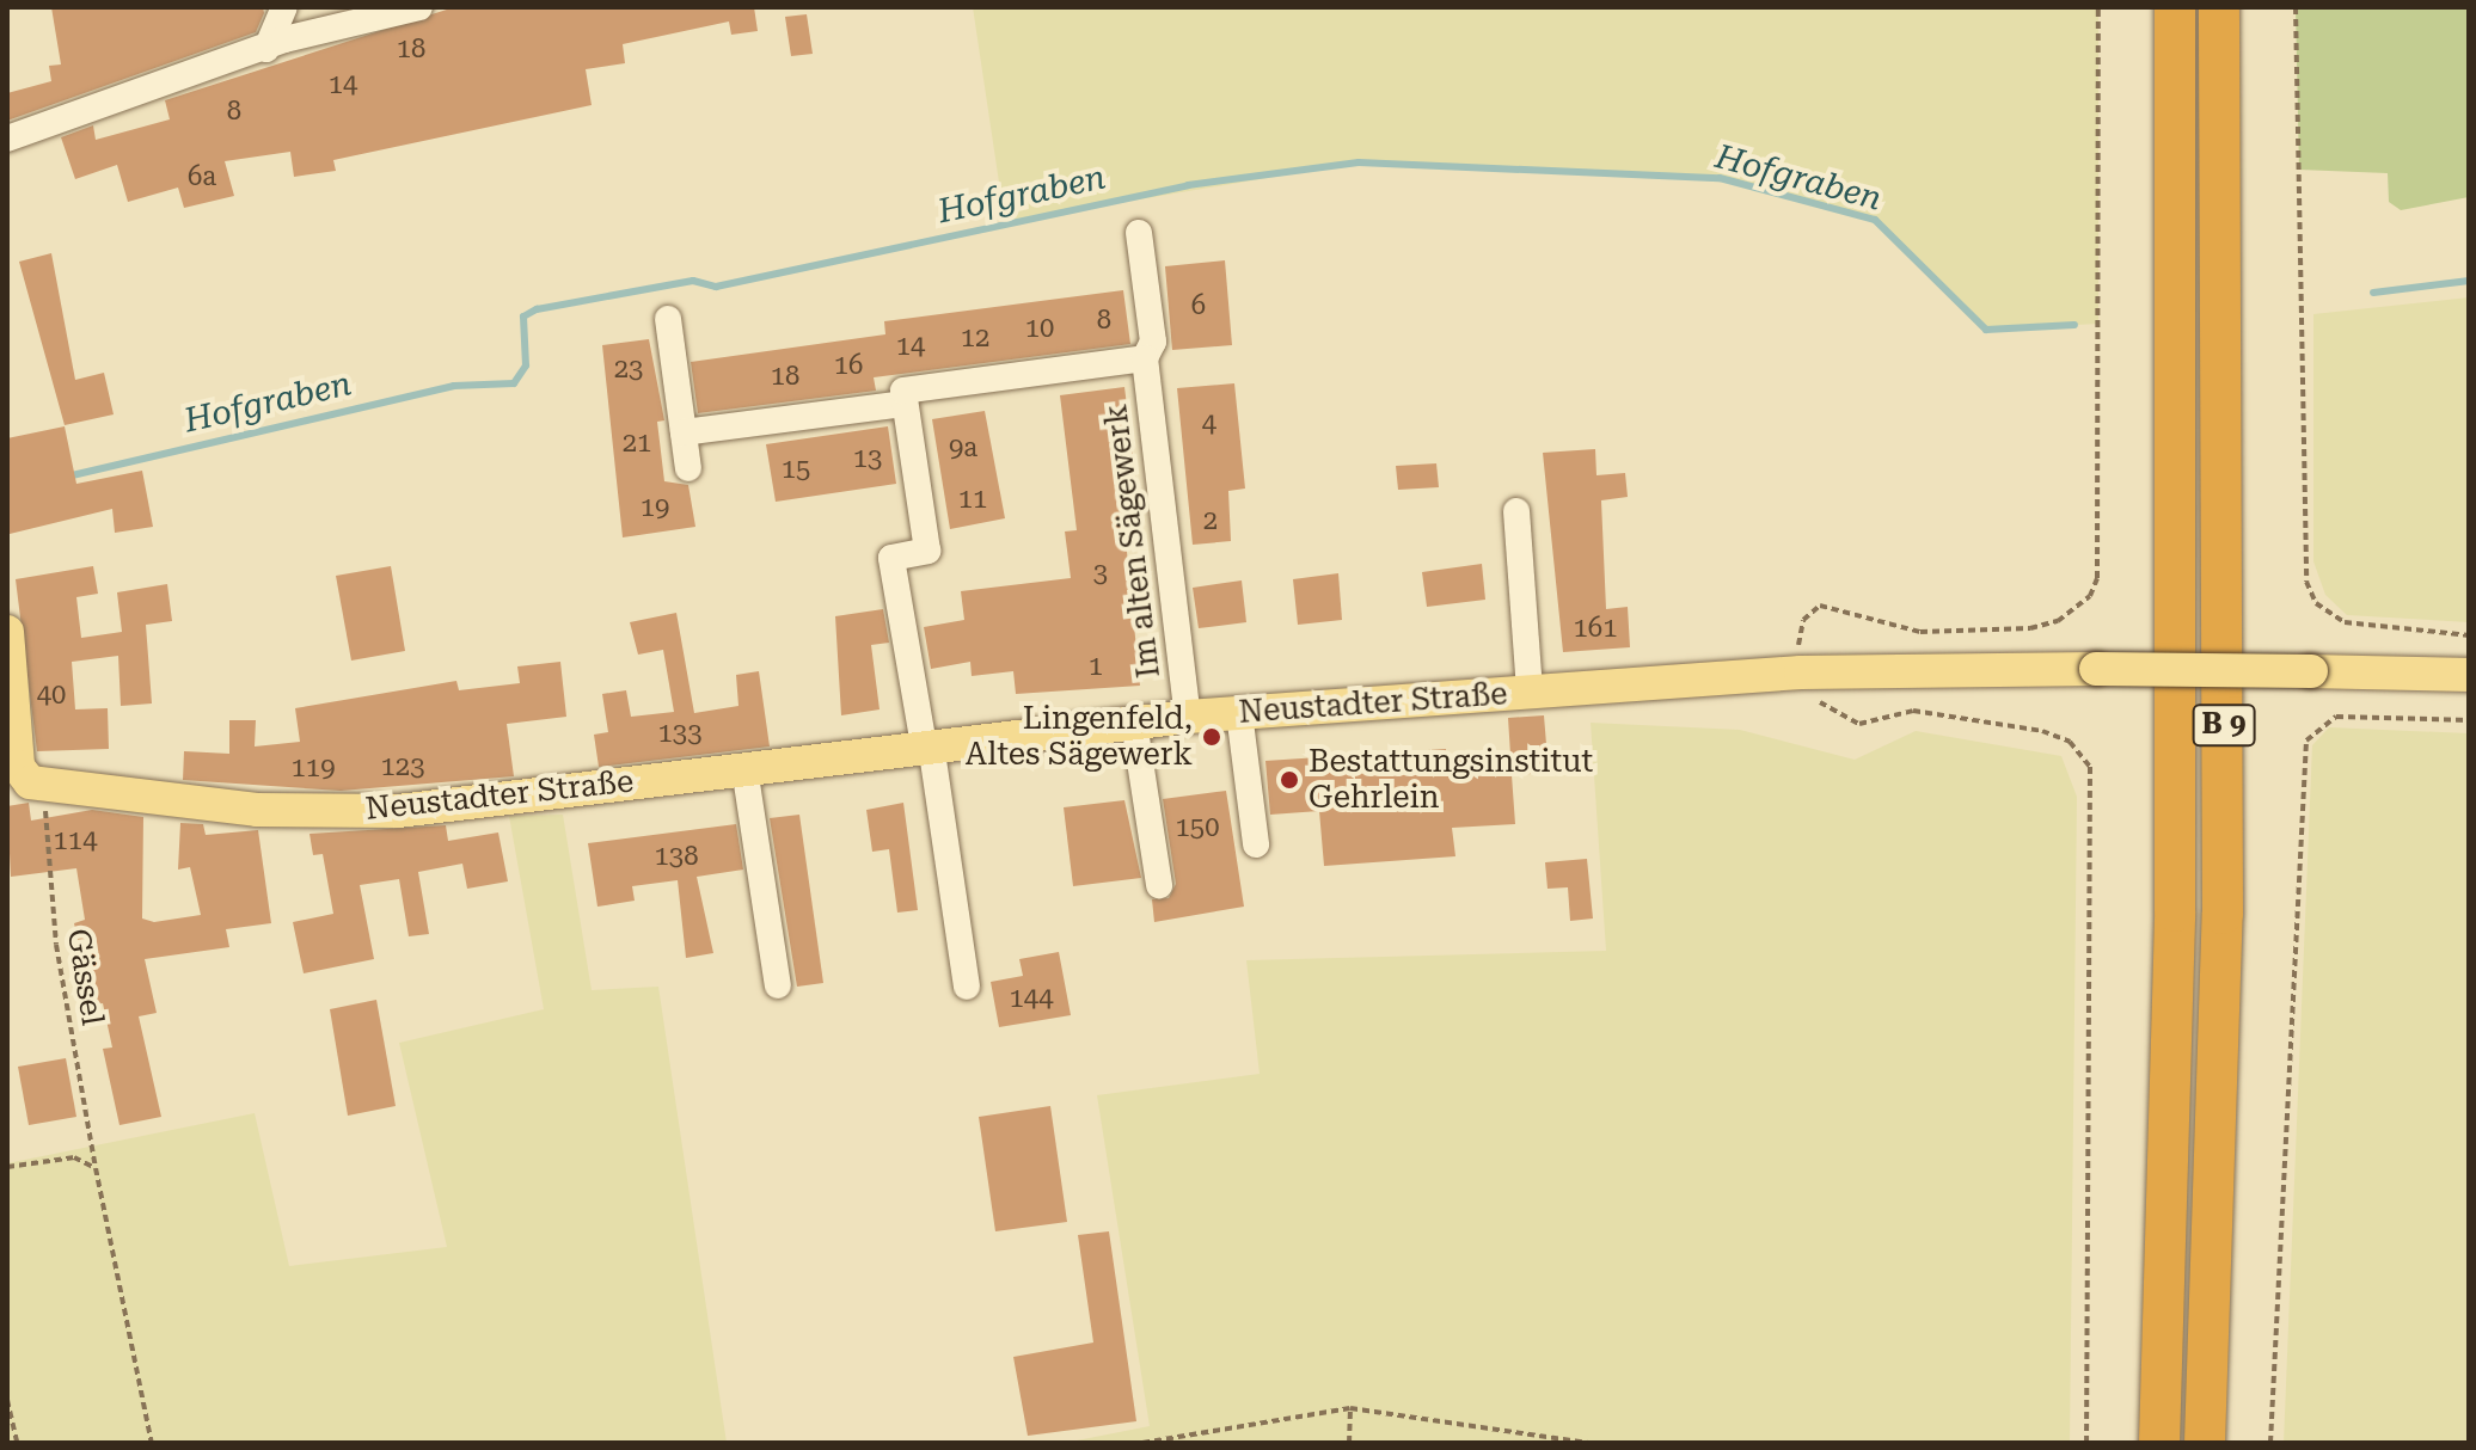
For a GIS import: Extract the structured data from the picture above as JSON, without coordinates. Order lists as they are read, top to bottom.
{
  "streets": {
    "highway": ["B 9"],
    "main road": ["Neustadter Straße"],
    "street": ["Im alten Sägewerk"],
    "path": ["Gässel"]
  },
  "crossings": [
    ["Im alten Sägewerk", "Neustadter Straße"],
    ["Neustadter Straße", "Gässel"]
  ],
  "water": ["Hofgraben"],
  "places": ["Lingenfeld, Altes Sägewerk", "Bestattungsinstitut Gehrlein"],
  "house_numbers": [
    "18",
    "14",
    "8",
    "6a",
    "6",
    "8",
    "10",
    "12",
    "14",
    "16",
    "23",
    "18",
    "4",
    "21",
    "9a",
    "13",
    "15",
    "11",
    "19",
    "2",
    "3",
    "161",
    "1",
    "40",
    "133",
    "123",
    "119",
    "150",
    "114",
    "138",
    "144"
  ]
}
